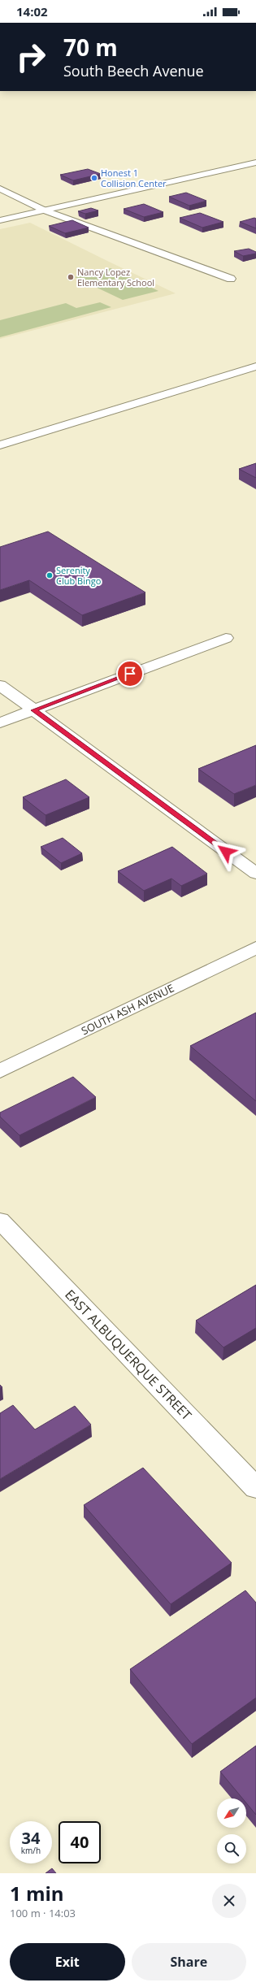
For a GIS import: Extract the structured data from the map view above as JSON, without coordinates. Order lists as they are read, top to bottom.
{
  "streets": {
    "street": ["SOUTH ASH AVENUE", "EAST ALBUQUERQUE STREET"]
  },
  "places": ["Honest 1 Collision Center", "Nancy Lopez Elementary School", "Serenity Club Bingo"],
  "north": "bottom left",
  "page": {
    "status": "14:02",
    "turn": ["70 m", "South Beech Avenue"],
    "speed": "34 km/h",
    "limit": "40",
    "heading": ["1 min", "100 m · 14:03"],
    "buttons": ["Exit", "Share"]
  }
}
